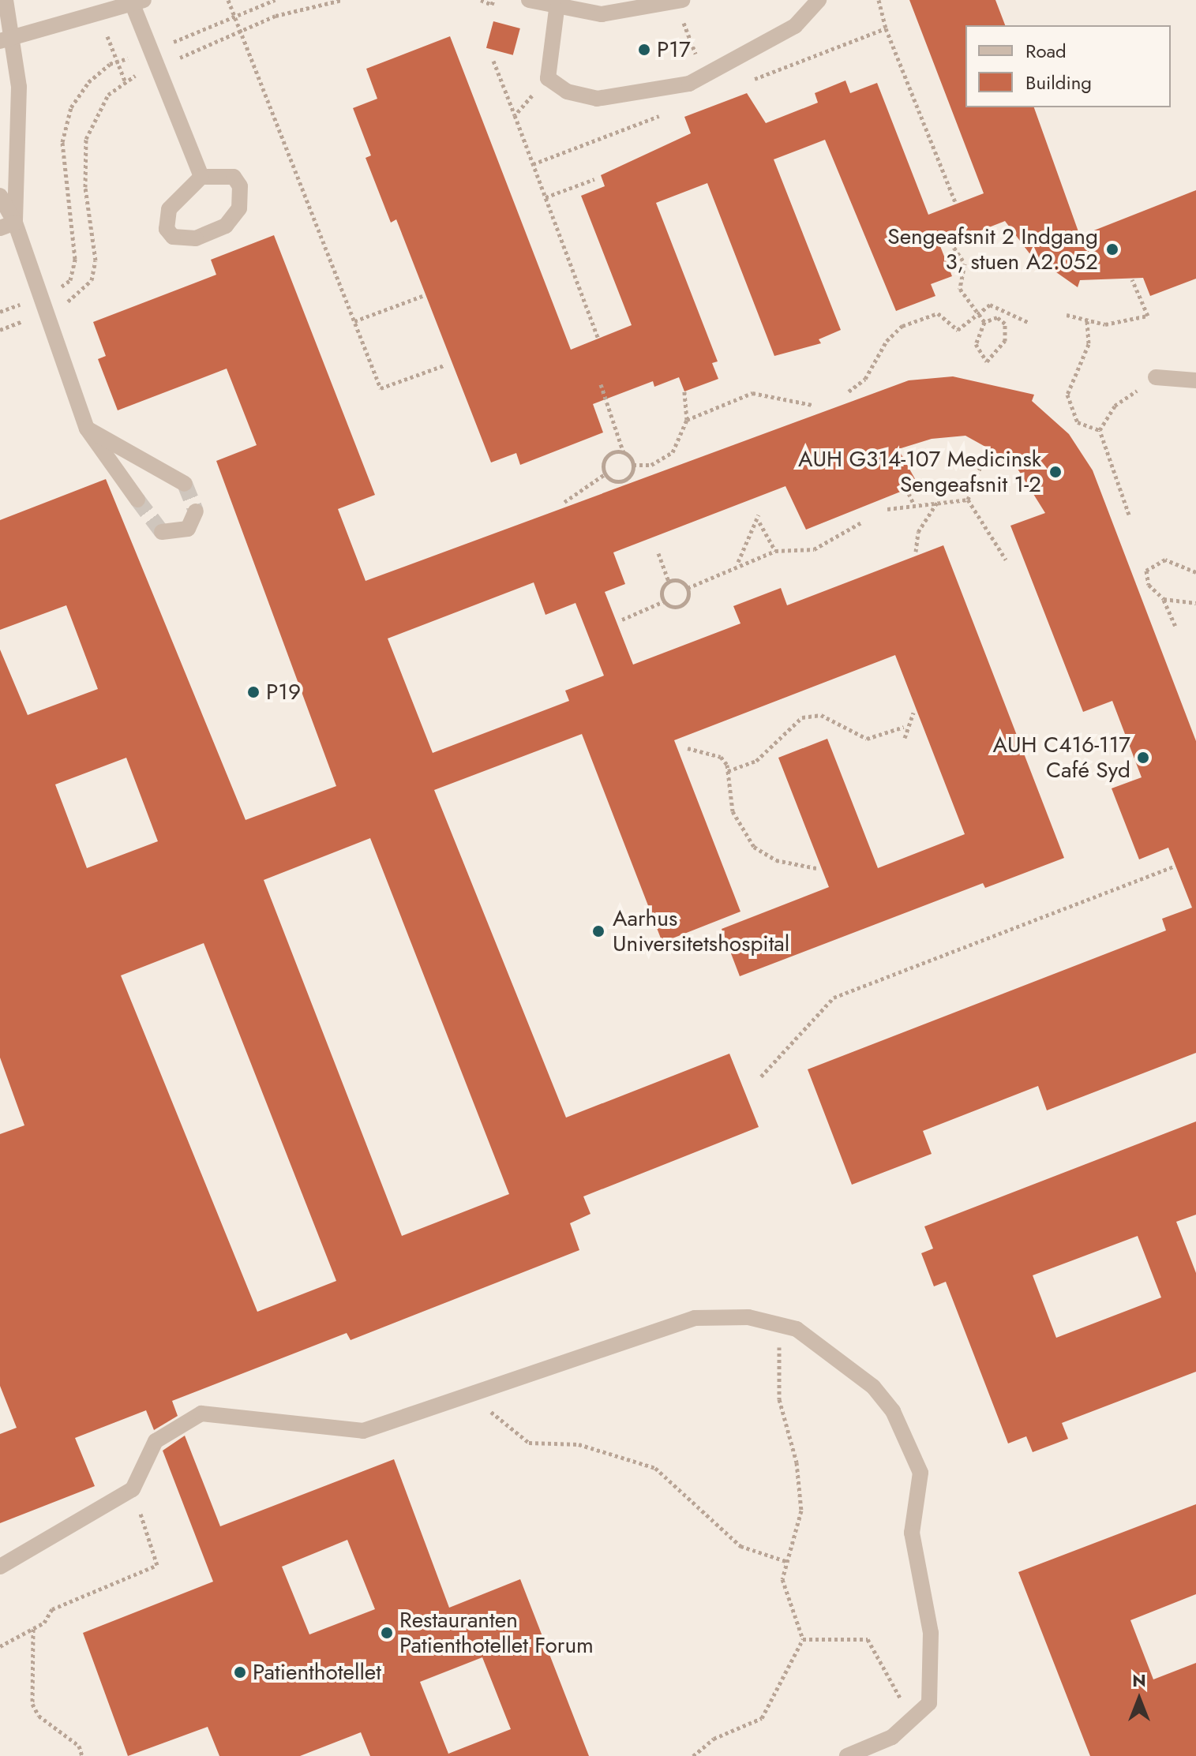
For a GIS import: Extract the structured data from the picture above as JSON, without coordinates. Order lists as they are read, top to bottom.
{
  "places": [
    "P17",
    "Sengeafsnit 2 Indgang 3, stuen A2.052",
    "AUH G314-107 Medicinsk Sengeafsnit 1-2",
    "P19",
    "AUH C416-117 Café Syd",
    "Aarhus Universitetshospital",
    "Restauranten Patienthotellet Forum",
    "Patienthotellet"
  ],
  "legend": ["Road", "Building"],
  "north": "top"
}
